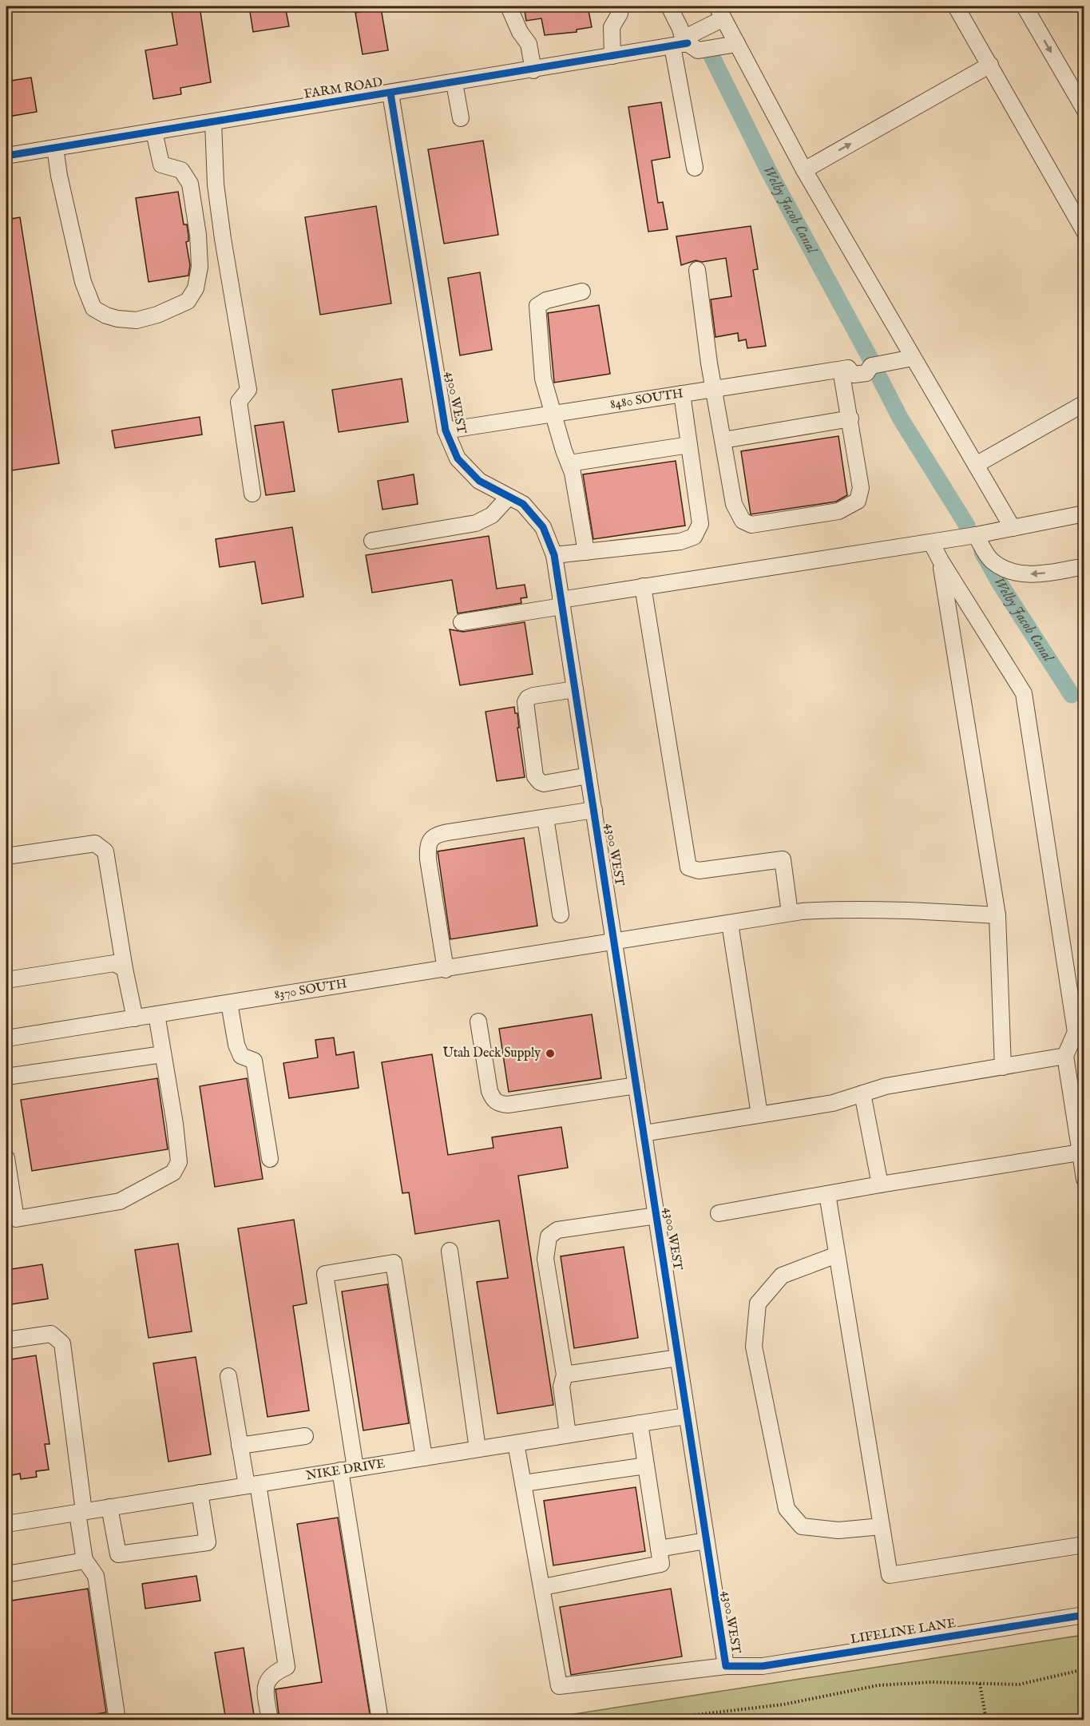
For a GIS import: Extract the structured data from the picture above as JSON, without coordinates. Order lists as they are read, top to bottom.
{
  "streets": {
    "street": [
      "FARM ROAD",
      "8480 SOUTH",
      "4300 WEST",
      "8370 SOUTH",
      "NIKE DRIVE",
      "LIFELINE LANE"
    ]
  },
  "crossings": [
    ["FARM ROAD", "4300 WEST"],
    ["8480 SOUTH", "4300 WEST"],
    ["4300 WEST", "8370 SOUTH"],
    ["4300 WEST", "NIKE DRIVE"],
    ["4300 WEST", "LIFELINE LANE"]
  ],
  "water": ["Welby Jacob Canal"],
  "places": ["Utah Deck Supply"]
}
